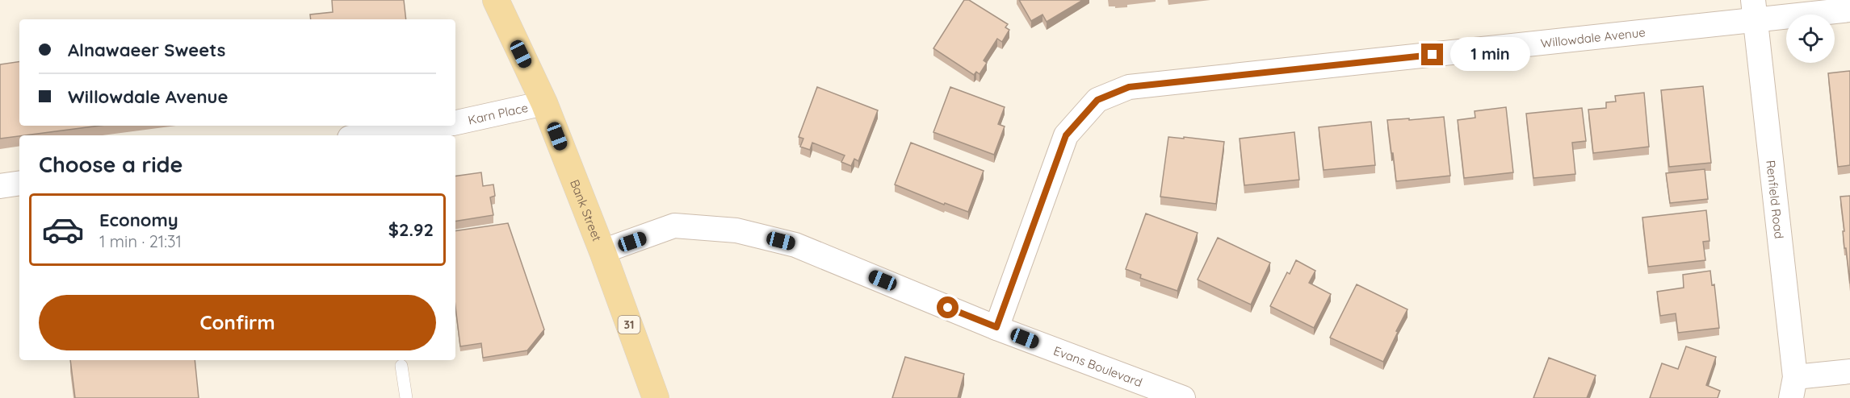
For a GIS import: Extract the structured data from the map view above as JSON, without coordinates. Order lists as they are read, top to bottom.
{
  "streets": {
    "main road": ["Bank Street", "31"],
    "street": [
      "Willowdale Avenue",
      "Karn Place",
      "Renfield Road",
      "Evans Boulevard"
    ]
  },
  "crossings": [
    ["Willowdale Avenue", "Renfield Road"],
    ["Willowdale Avenue", "Evans Boulevard"],
    ["Karn Place", "Bank Street"],
    ["Bank Street", "Evans Boulevard"]
  ],
  "page": {
    "banner": ["Alnawaeer Sweets", "Willowdale Avenue"],
    "bubble": "1 min",
    "heading": "Choose a ride",
    "list": [
      {
        "name": "Economy",
        "note": "1 min · 21:31",
        "value": "$2.92"
      }
    ],
    "buttons": "Confirm"
  }
}
